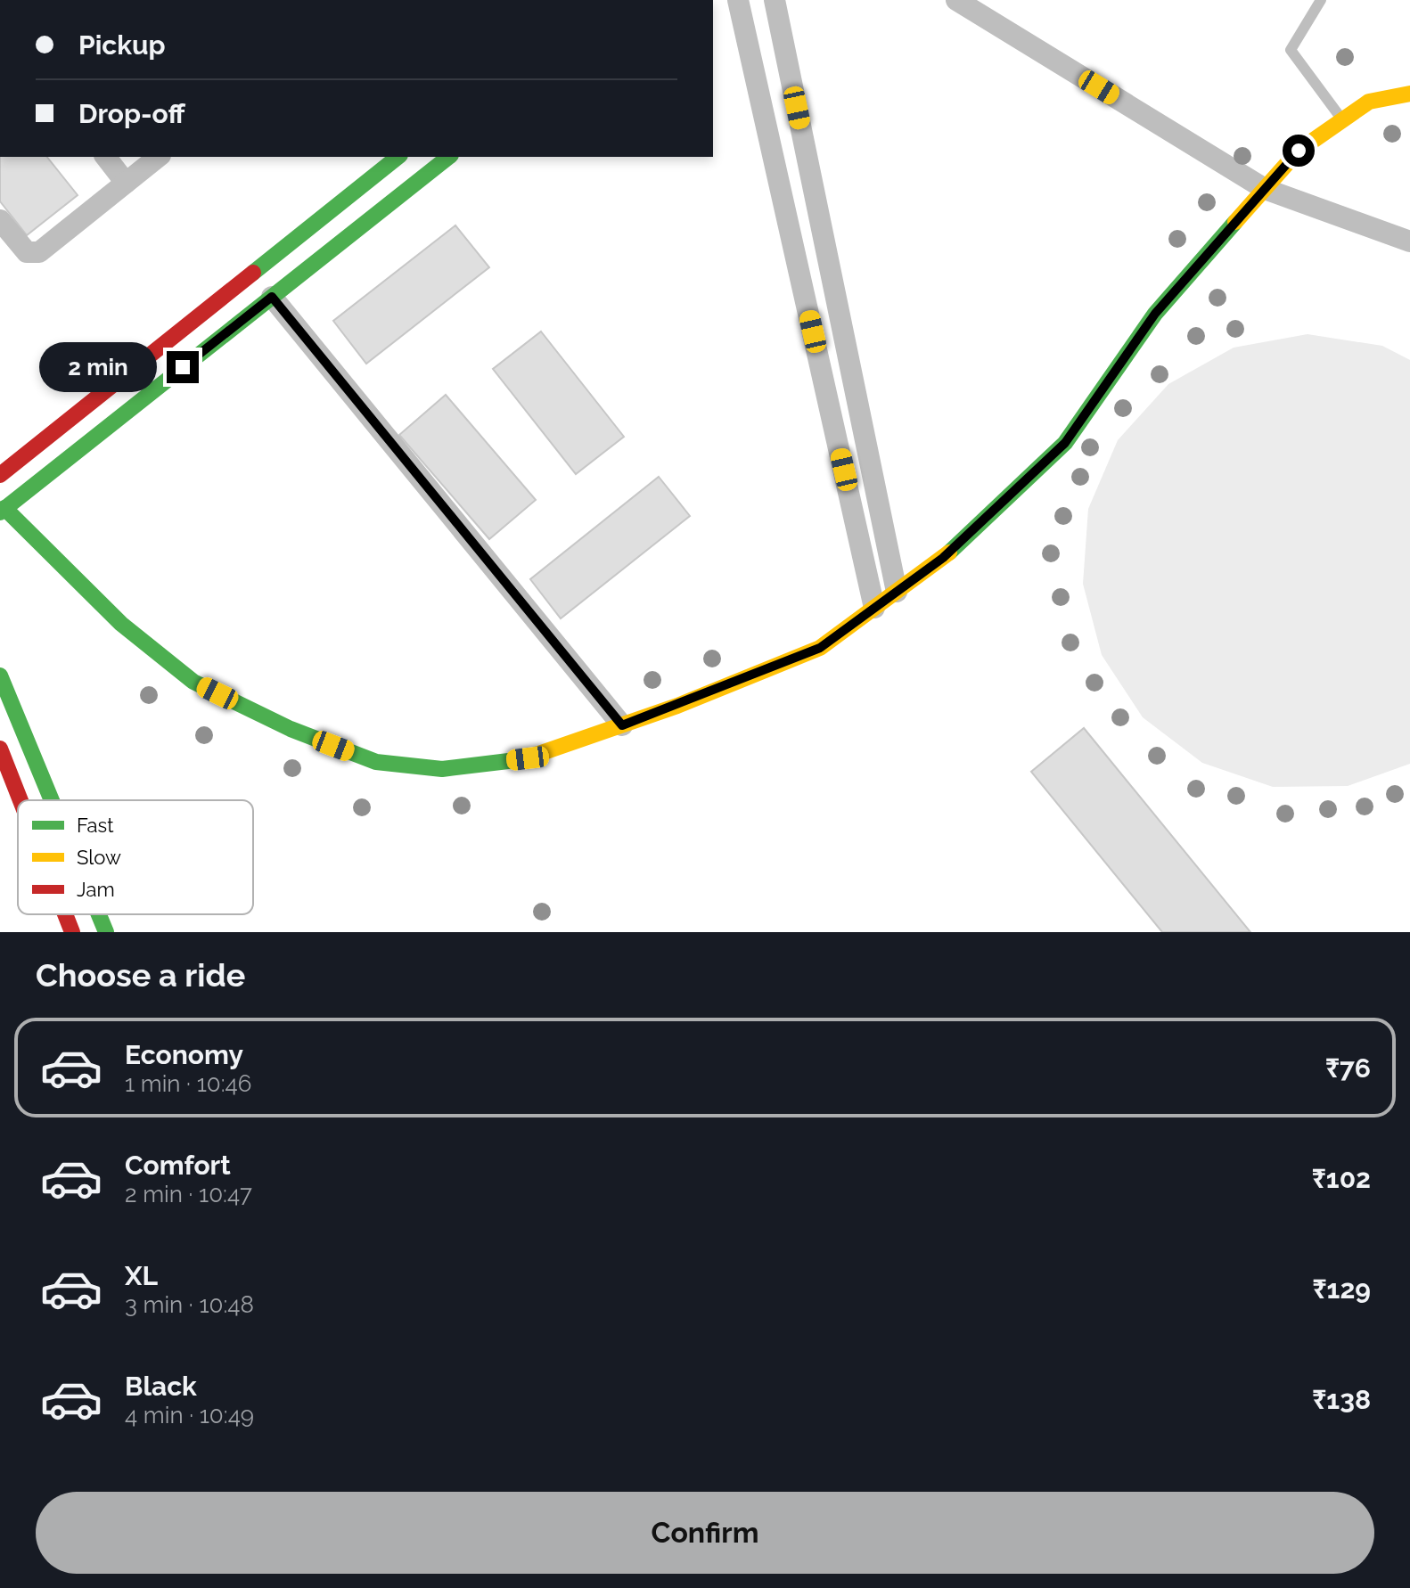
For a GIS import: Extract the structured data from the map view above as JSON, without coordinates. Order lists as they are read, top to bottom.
{
  "legend": ["Fast", "Slow", "Jam"],
  "page": {
    "banner": ["Pickup", "Drop-off"],
    "bubble": "2 min",
    "heading": "Choose a ride",
    "list": [
      {
        "name": "Economy",
        "note": "1 min · 10:46",
        "value": "₹76"
      },
      {
        "name": "Comfort",
        "note": "2 min · 10:47",
        "value": "₹102"
      },
      {
        "name": "XL",
        "note": "3 min · 10:48",
        "value": "₹129"
      },
      {
        "name": "Black",
        "note": "4 min · 10:49",
        "value": "₹138"
      }
    ],
    "buttons": "Confirm"
  }
}
